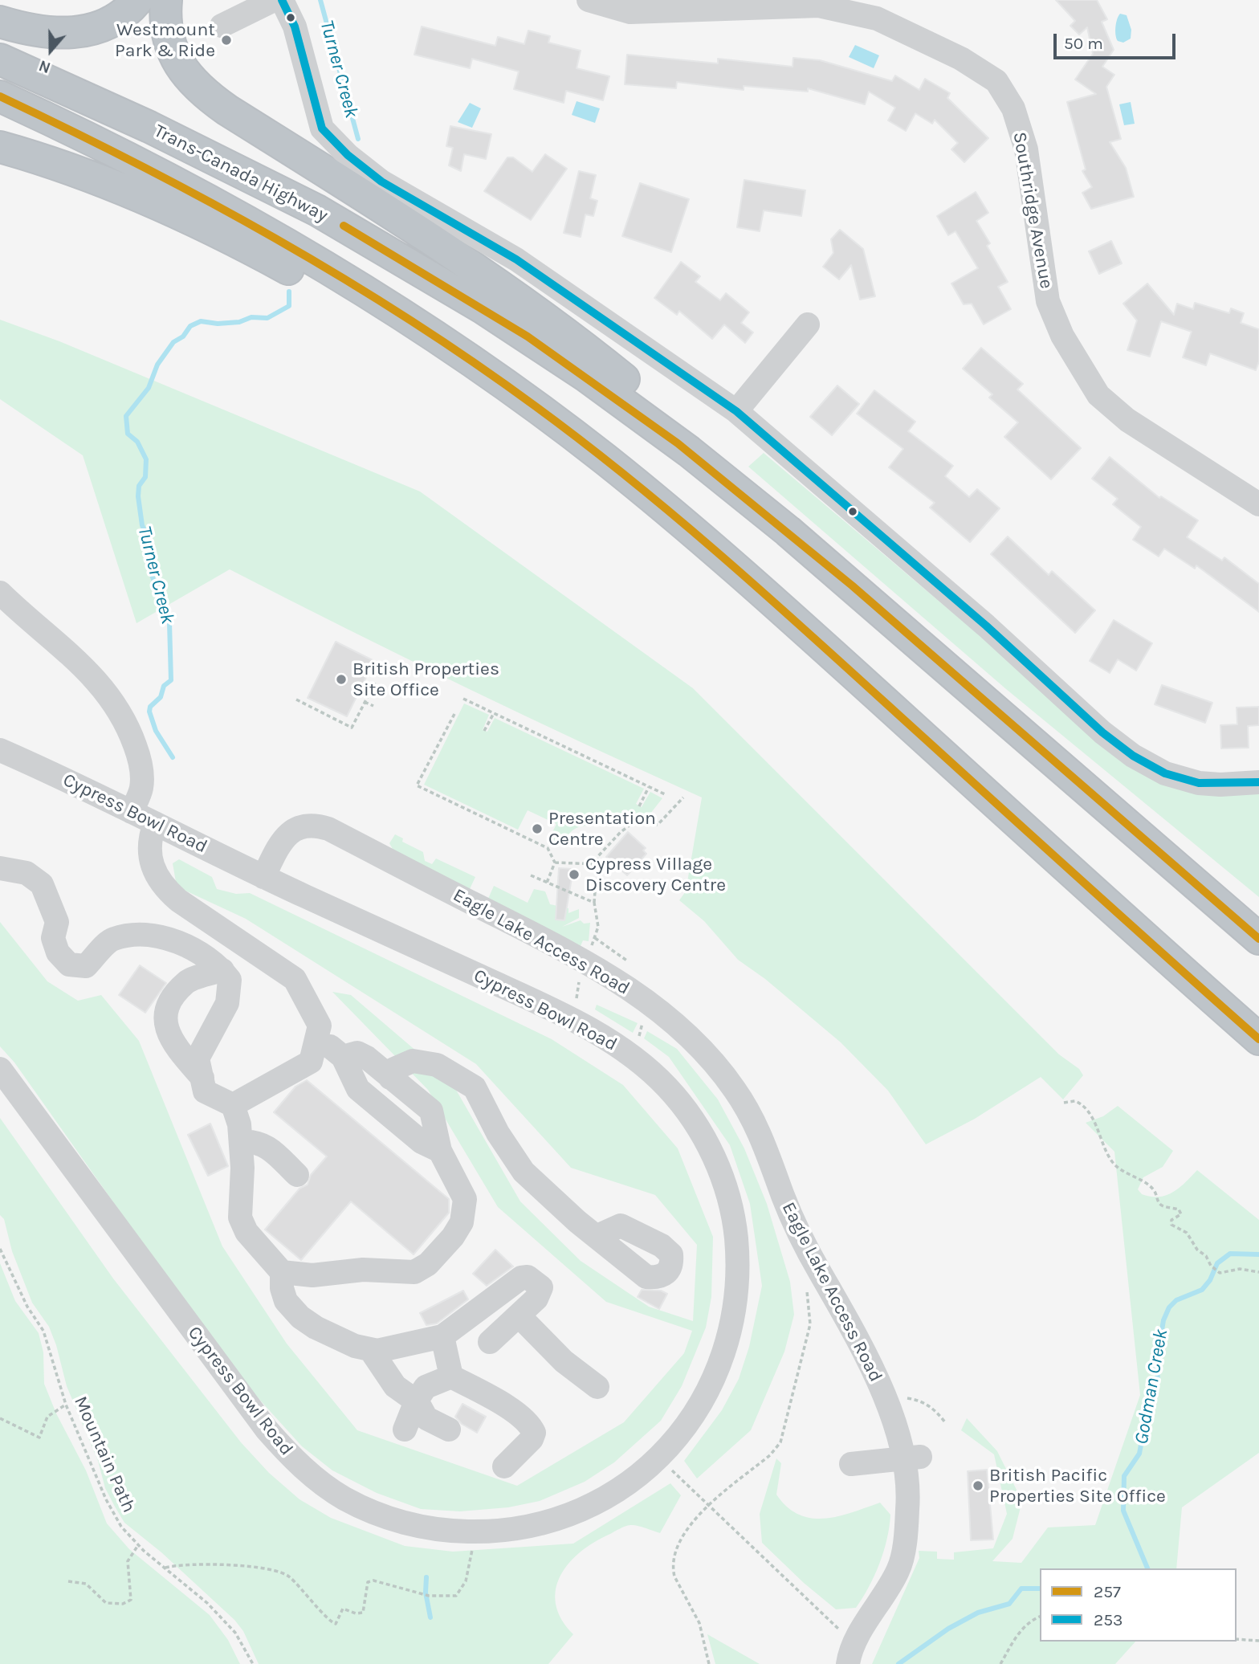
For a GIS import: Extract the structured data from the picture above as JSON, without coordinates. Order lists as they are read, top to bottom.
{
  "streets": {
    "highway": ["Trans-Canada Highway"],
    "street": ["Southridge Avenue", "Cypress Bowl Road", "Eagle Lake Access Road"],
    "path": ["Mountain Path"]
  },
  "crossings": [
    ["Cypress Bowl Road", "Eagle Lake Access Road"]
  ],
  "water": ["Turner Creek", "Godman Creek"],
  "places": [
    "Westmount Park & Ride",
    "British Properties Site Office",
    "Presentation Centre",
    "Cypress Village Discovery Centre",
    "British Pacific Properties Site Office"
  ],
  "lines": ["transit line 253", "transit line 257"],
  "legend": ["257", "253"],
  "scale_bar": "50 m",
  "north": "bottom"
}
